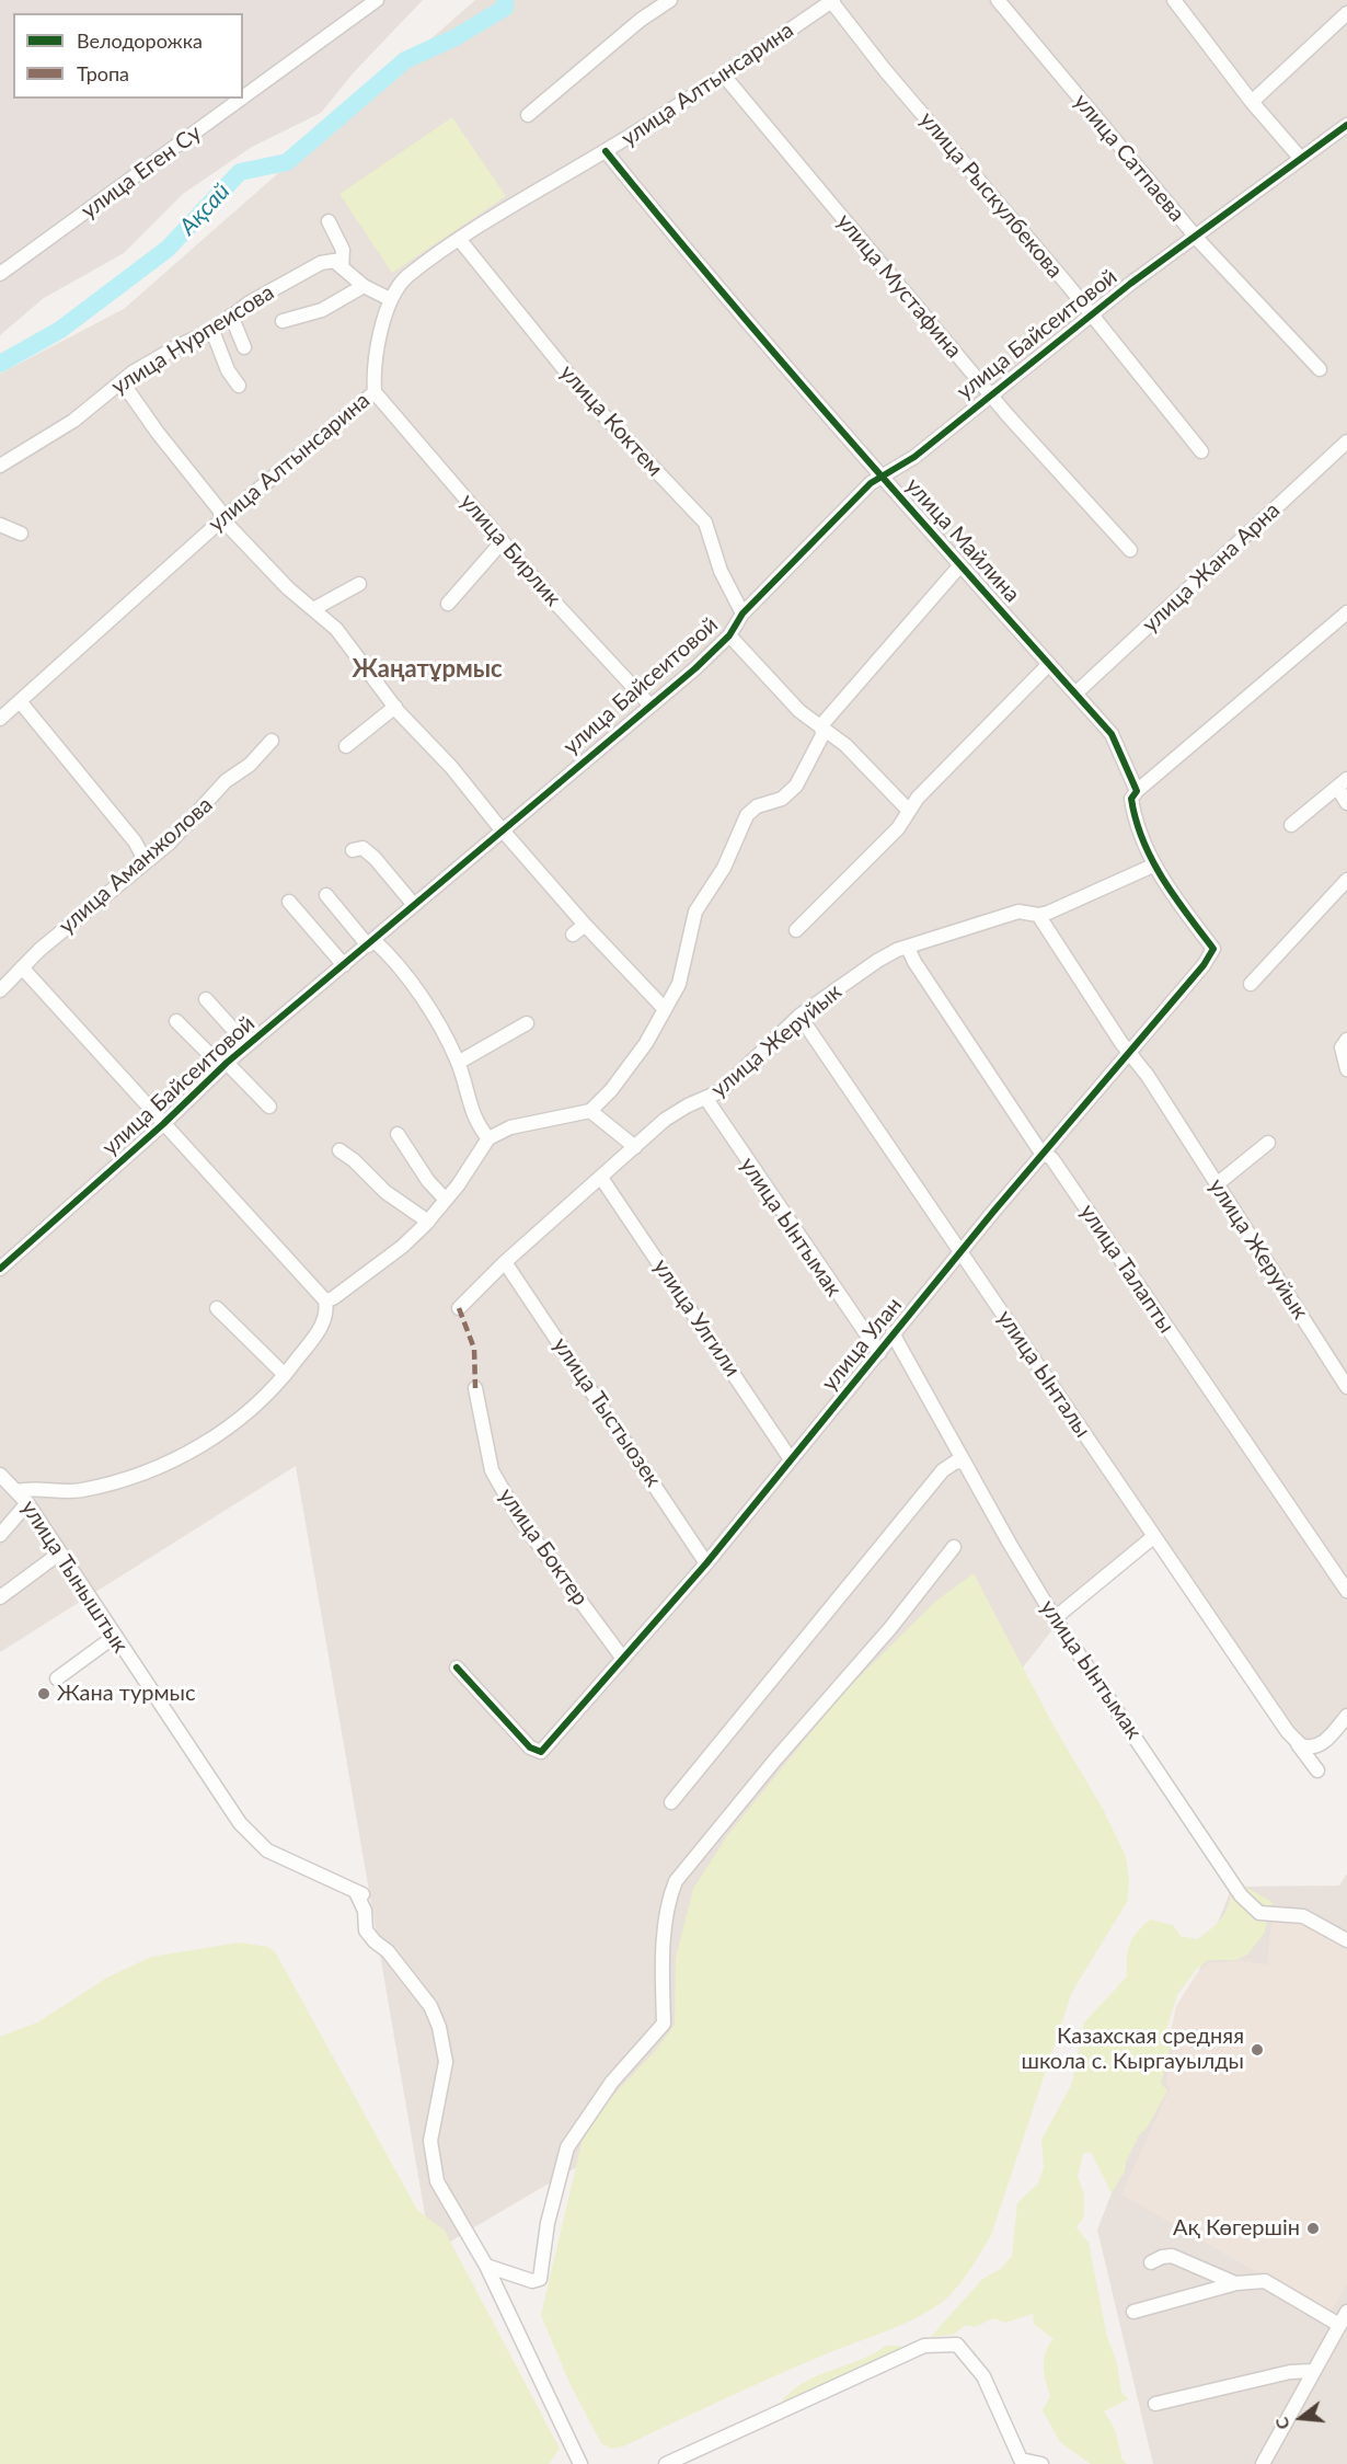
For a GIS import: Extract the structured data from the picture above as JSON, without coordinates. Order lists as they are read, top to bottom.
{
  "streets": {
    "street": [
      "улица Алтынсарина",
      "улица Сатпаева",
      "улица Еген Су",
      "улица Рыскулбекова",
      "улица Мустафина",
      "улица Байсеитовой",
      "улица Нурпеисова",
      "улица Коктем",
      "улица Майлина",
      "улица Бирлик",
      "улица Жана Арна",
      "улица Аманжолова",
      "улица Жеруйык",
      "улица Ынтымак",
      "улица Талапты",
      "улица Улгили",
      "улица Улан",
      "улица Ынталы",
      "улица Тыстыозек",
      "улица Боктер",
      "улица Тыныштык"
    ]
  },
  "crossings": [
    ["улица Алтынсарина", "улица Рыскулбекова"],
    ["улица Алтынсарина", "улица Мустафина"],
    ["улица Алтынсарина", "улица Коктем"],
    ["улица Алтынсарина", "улица Майлина"],
    ["улица Алтынсарина", "улица Бирлик"],
    ["улица Сатпаева", "улица Байсеитовой"],
    ["улица Рыскулбекова", "улица Байсеитовой"],
    ["улица Мустафина", "улица Байсеитовой"],
    ["улица Байсеитовой", "улица Коктем"],
    ["улица Байсеитовой", "улица Майлина"],
    ["улица Байсеитовой", "улица Бирлик"],
    ["улица Майлина", "улица Жана Арна"],
    ["улица Майлина", "улица Жеруйык"],
    ["улица Майлина", "улица Улан"],
    ["улица Жеруйык", "улица Ынтымак"],
    ["улица Жеруйык", "улица Талапты"],
    ["улица Жеруйык", "улица Улгили"],
    ["улица Жеруйык", "улица Улан"],
    ["улица Жеруйык", "улица Ынталы"],
    ["улица Жеруйык", "улица Тыстыозек"],
    ["улица Ынтымак", "улица Улан"],
    ["улица Талапты", "улица Улан"],
    ["улица Улгили", "улица Улан"],
    ["улица Улан", "улица Ынталы"],
    ["улица Улан", "улица Тыстыозек"],
    ["улица Улан", "улица Боктер"]
  ],
  "districts": ["Жаңатұрмыс"],
  "water": ["Ақсай"],
  "places": ["Жана турмыс", "Казахская средняя школа с. Кыргауылды", "Ақ Көгершін"],
  "legend": ["Велодорожка", "Тропа"],
  "north": "left"
}
